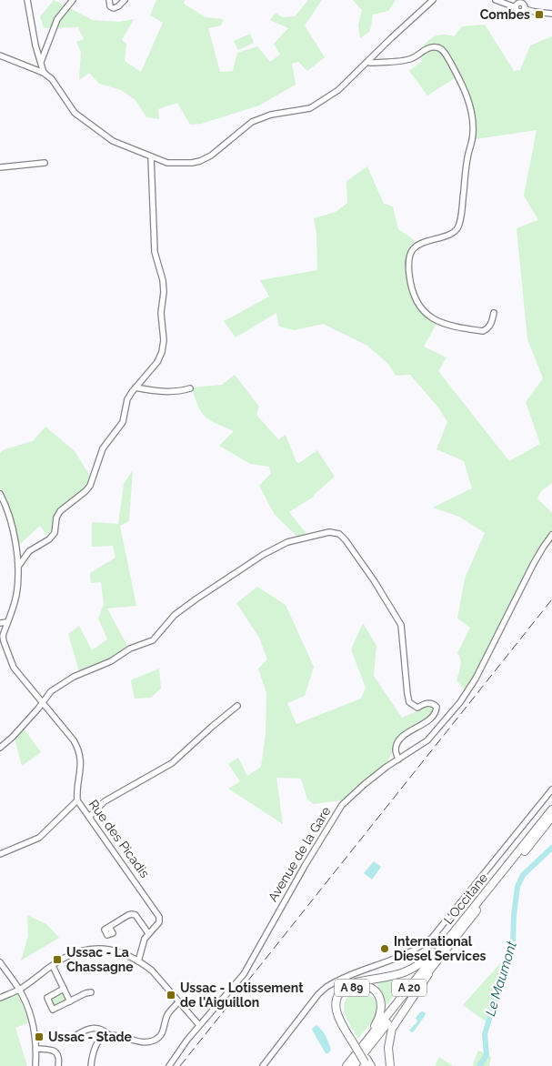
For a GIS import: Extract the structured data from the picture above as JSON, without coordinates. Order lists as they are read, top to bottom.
{
  "streets": {
    "highway": ["L'Occitane", "A 89", "A 20"],
    "street": ["Rue des Picadis", "Avenue de la Gare"]
  },
  "crossings": [
    ["L'Occitane", "A 89"]
  ],
  "water": ["Le Maumont"],
  "places": {
    "transit": [
      "Combes",
      "Ussac - La Chassagne",
      "Ussac - Lotissement de l'Aiguillon",
      "Ussac - Stade"
    ],
    "other": ["International Diesel Services"]
  }
}
